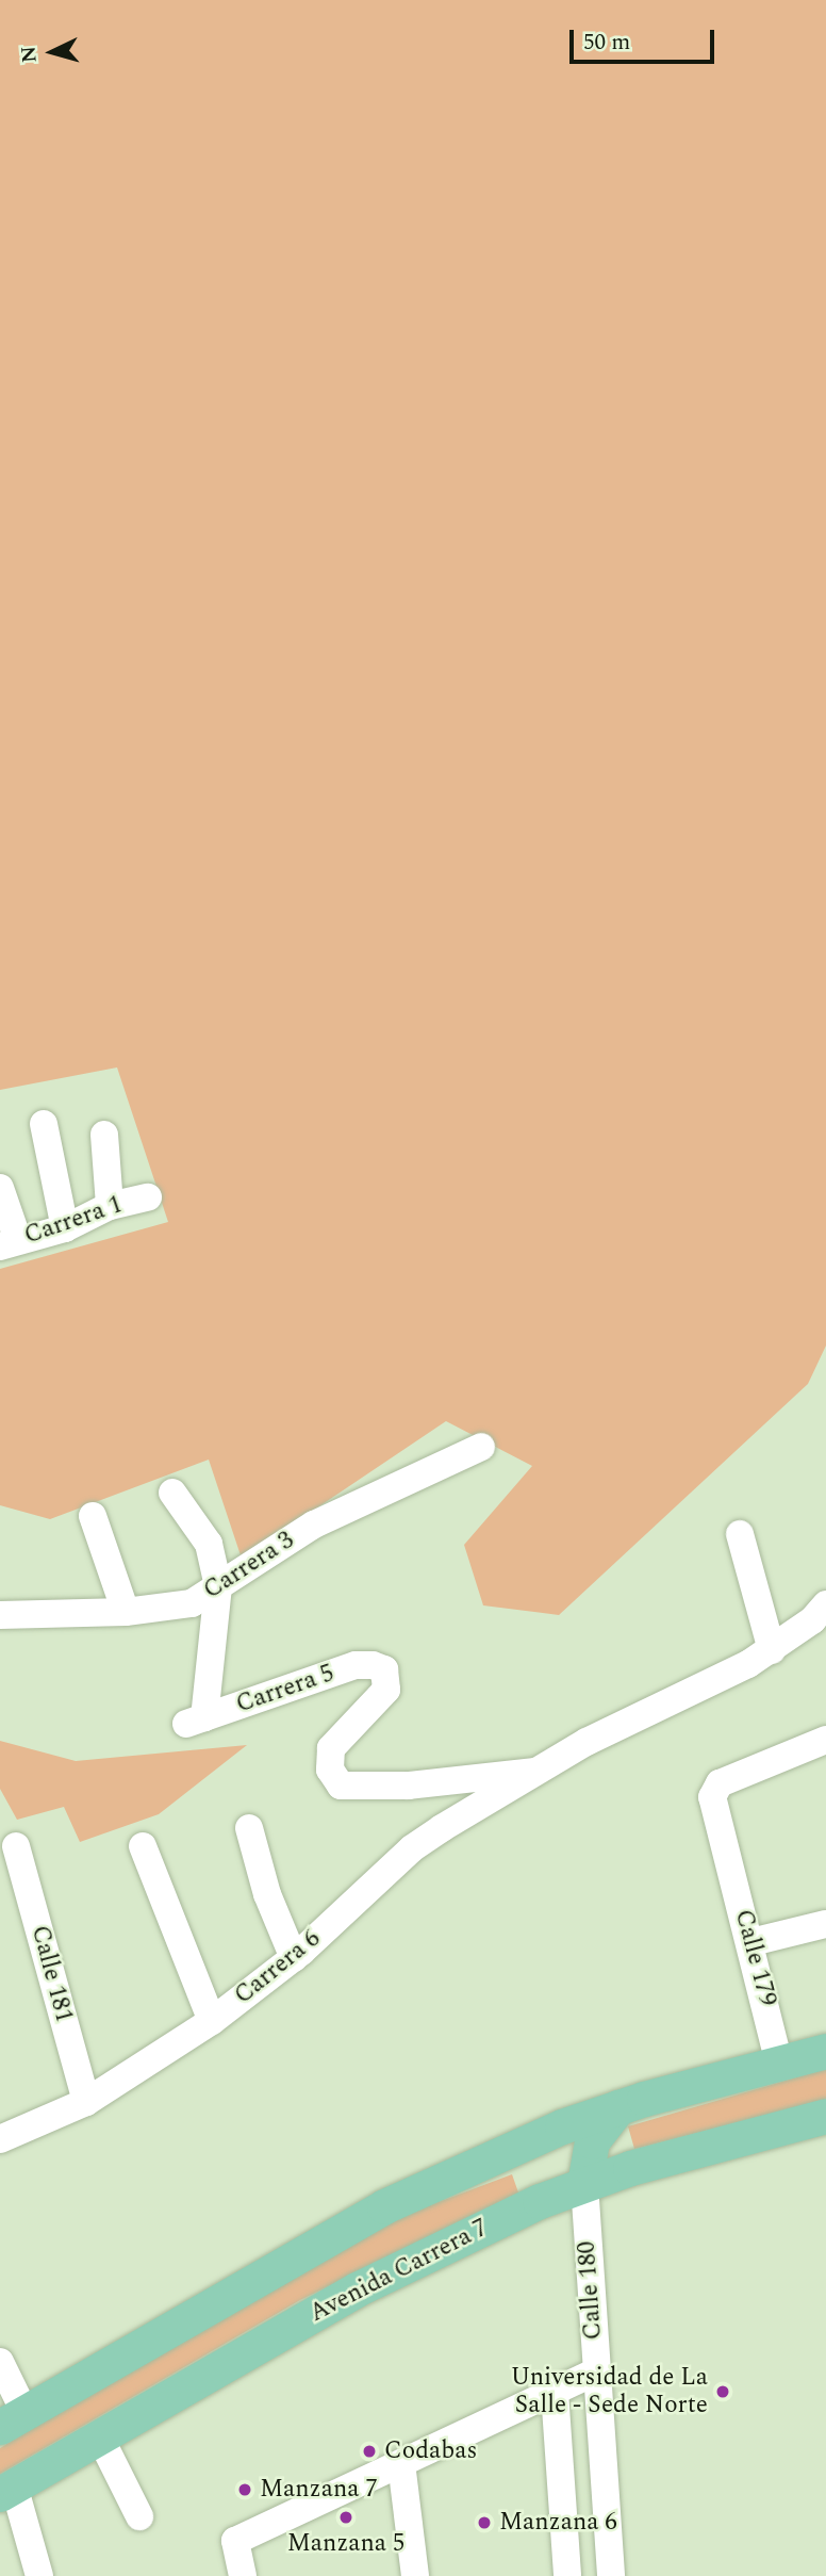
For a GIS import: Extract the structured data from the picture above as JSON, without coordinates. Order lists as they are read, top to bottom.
{
  "streets": {
    "main road": ["Avenida Carrera 7"],
    "street": [
      "Carrera 1",
      "Carrera 3",
      "Carrera 5",
      "Calle 179",
      "Carrera 6",
      "Calle 181",
      "Calle 180"
    ]
  },
  "crossings": [
    ["Carrera 3", "Carrera 5"],
    ["Carrera 5", "Carrera 6"],
    ["Carrera 6", "Calle 181"],
    ["Avenida Carrera 7", "Calle 180"]
  ],
  "places": [
    "Universidad de La Salle - Sede Norte",
    "Codabas",
    "Manzana 7",
    "Manzana 5",
    "Manzana 6"
  ],
  "scale_bar": "50 m",
  "north": "left"
}
